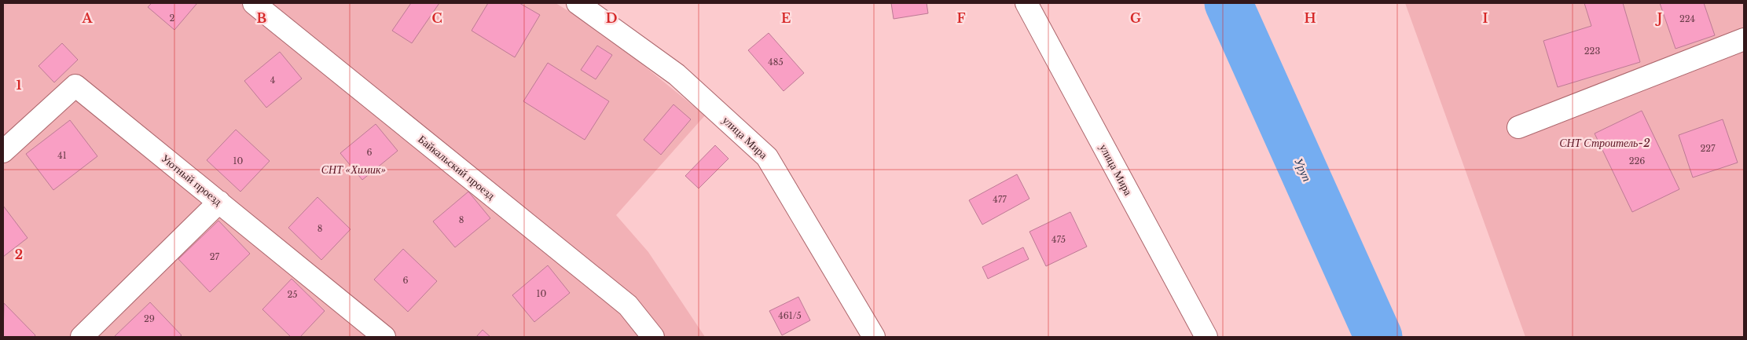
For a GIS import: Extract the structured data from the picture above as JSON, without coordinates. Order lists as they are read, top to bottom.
{
  "streets": {
    "street": ["улица Мира", "Байкальский проезд", "Уютный проезд"]
  },
  "water": ["Уруп"],
  "parks": ["СНТ Строитель-2", "СНТ «Химик»"],
  "house_numbers": [
    "2",
    "224",
    "223",
    "485",
    "4",
    "227",
    "6",
    "41",
    "10",
    "226",
    "477",
    "8",
    "8",
    "475",
    "27",
    "6",
    "10",
    "25",
    "461/5",
    "29"
  ],
  "grid": {
    "columns": [
      "A",
      "B",
      "C",
      "D",
      "E",
      "F",
      "G",
      "H",
      "I",
      "J"
    ],
    "rows": ["1", "2"]
  }
}
